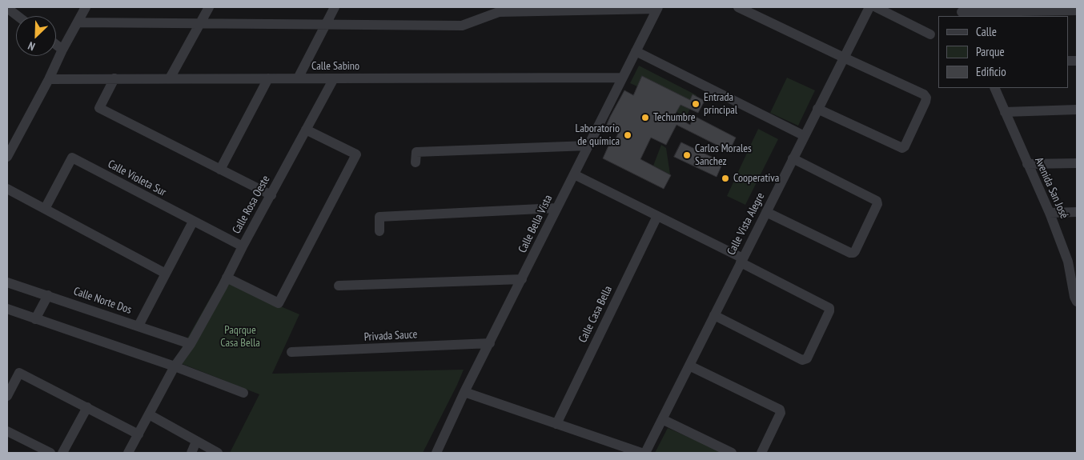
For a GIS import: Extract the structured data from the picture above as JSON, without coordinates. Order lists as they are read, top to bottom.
{
  "streets": {
    "street": [
      "Calle Sabino",
      "Calle Violeta Sur",
      "Avenida San José",
      "Calle Rosa Oeste",
      "Calle Bella Vista",
      "Calle Vista Alegre",
      "Calle Norte Dos",
      "Calle Casa Bella",
      "Privada Sauce"
    ]
  },
  "crossings": [
    ["Calle Sabino", "Calle Rosa Oeste"],
    ["Calle Sabino", "Calle Bella Vista"],
    ["Calle Violeta Sur", "Calle Rosa Oeste"],
    ["Calle Rosa Oeste", "Calle Norte Dos"],
    ["Calle Bella Vista", "Privada Sauce"]
  ],
  "parks": ["Paqrque Casa Bella"],
  "places": [
    "Entrada principal",
    "Techumbre",
    "Laboratorio de química",
    "Carlos Morales Sanchez",
    "Cooperativa"
  ],
  "legend": ["Calle", "Parque", "Edificio"],
  "north": "bottom left"
}
